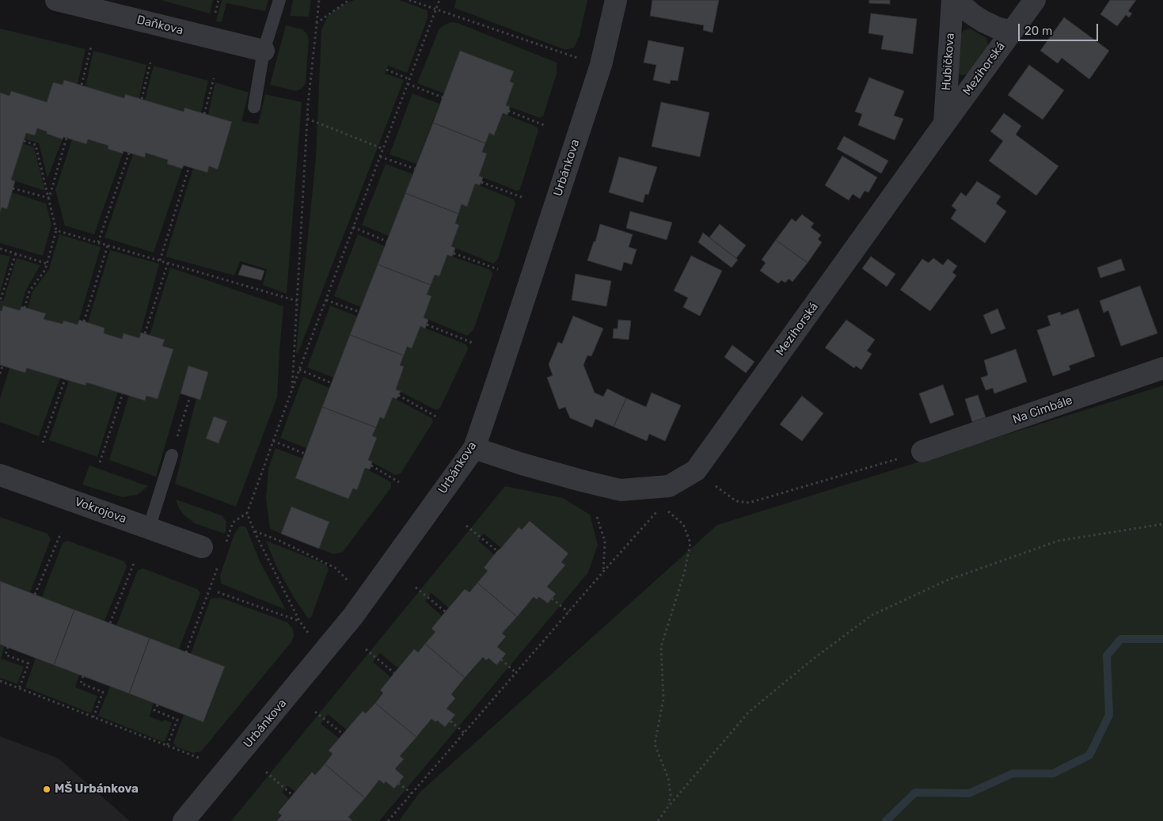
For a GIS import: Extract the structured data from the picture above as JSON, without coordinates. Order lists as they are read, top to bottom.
{
  "streets": {
    "street": [
      "Daňkova",
      "Hubičkova",
      "Mezihorská",
      "Urbánkova",
      "Na Cimbále",
      "Vokrojova"
    ]
  },
  "crossings": [
    ["Hubičkova", "Mezihorská"],
    ["Mezihorská", "Urbánkova"]
  ],
  "places": ["MŠ Urbánkova"],
  "scale_bar": "20 m"
}
